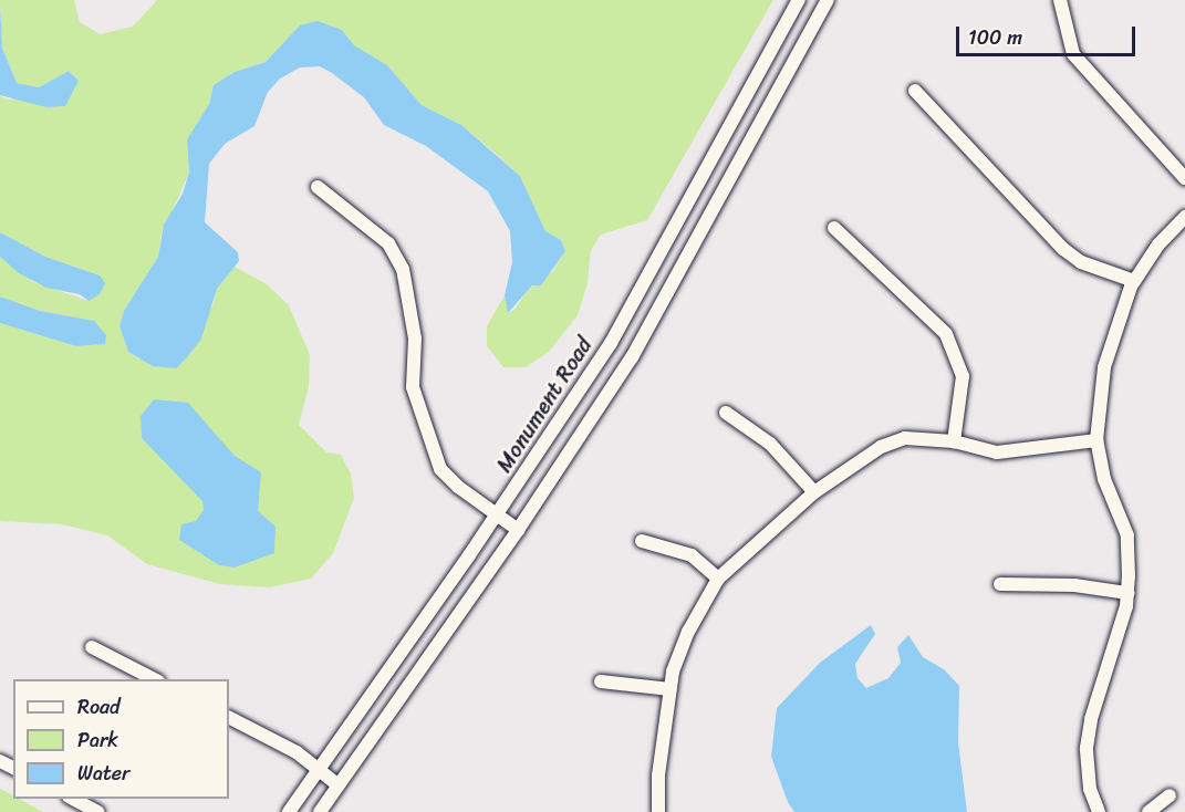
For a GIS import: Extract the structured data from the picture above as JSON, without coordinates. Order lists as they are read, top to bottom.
{
  "streets": {
    "street": ["Monument Road"]
  },
  "legend": ["Road", "Park", "Water"],
  "scale_bar": "100 m"
}
